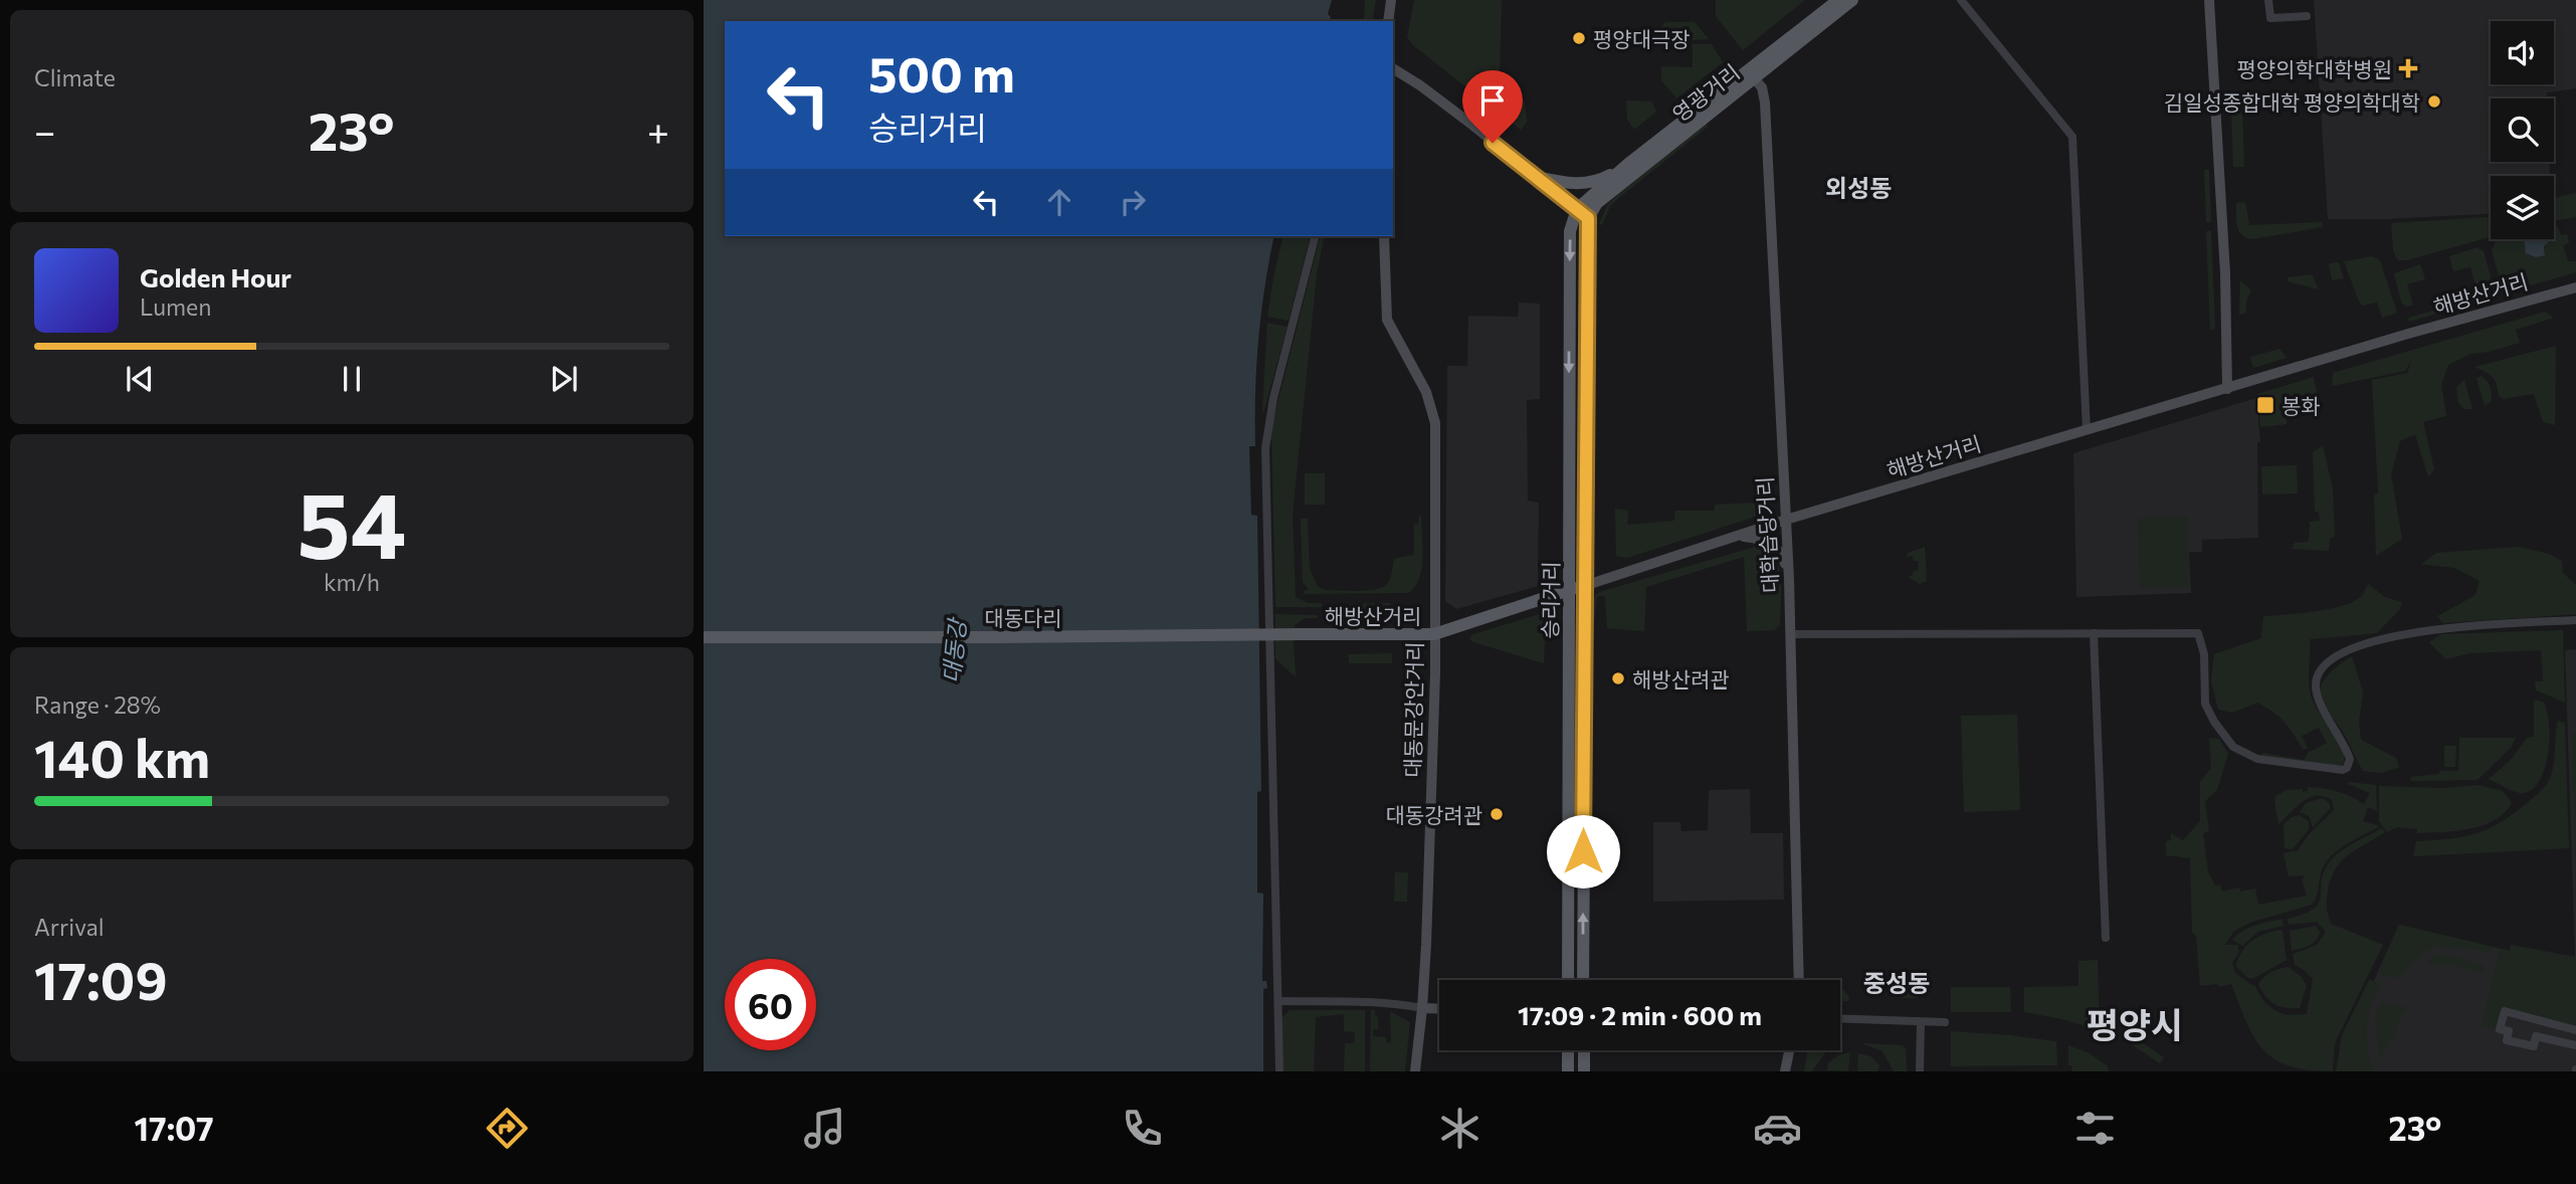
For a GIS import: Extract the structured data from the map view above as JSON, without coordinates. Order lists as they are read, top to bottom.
{
  "streets": {
    "main road": [
      "영광거리",
      "해방산거리",
      "대학습당거리",
      "승리거리",
      "대동다리",
      "대동문강안거리"
    ]
  },
  "crossings": [
    ["영광거리", "대학습당거리"],
    ["영광거리", "승리거리"],
    ["해방산거리", "대학습당거리"],
    ["해방산거리", "승리거리"],
    ["해방산거리", "대동다리"],
    ["해방산거리", "대동문강안거리"]
  ],
  "districts": ["외성동", "중성동", "평양시"],
  "water": ["대동강"],
  "places": {
    "other": [
      "평양대극장",
      "김일성종합대학 평양의학대학",
      "해방산려관",
      "대동강려관"
    ],
    "health": ["평양의학대학병원"],
    "transit": ["봉화"]
  },
  "page": {
    "tile": [
      "Climate",
      ["54", "km/h"],
      ["Range · 28%", "140 km"],
      ["Arrival", "17:09"]
    ],
    "turn": ["500 m", "승리거리"],
    "heat": ["−", "23°", "+"],
    "song": ["Golden Hour", "Lumen"],
    "limit": "60",
    "trip": "17:09 · 2 min · 600 m",
    "tabs": ["17:07", "23°"]
  }
}
